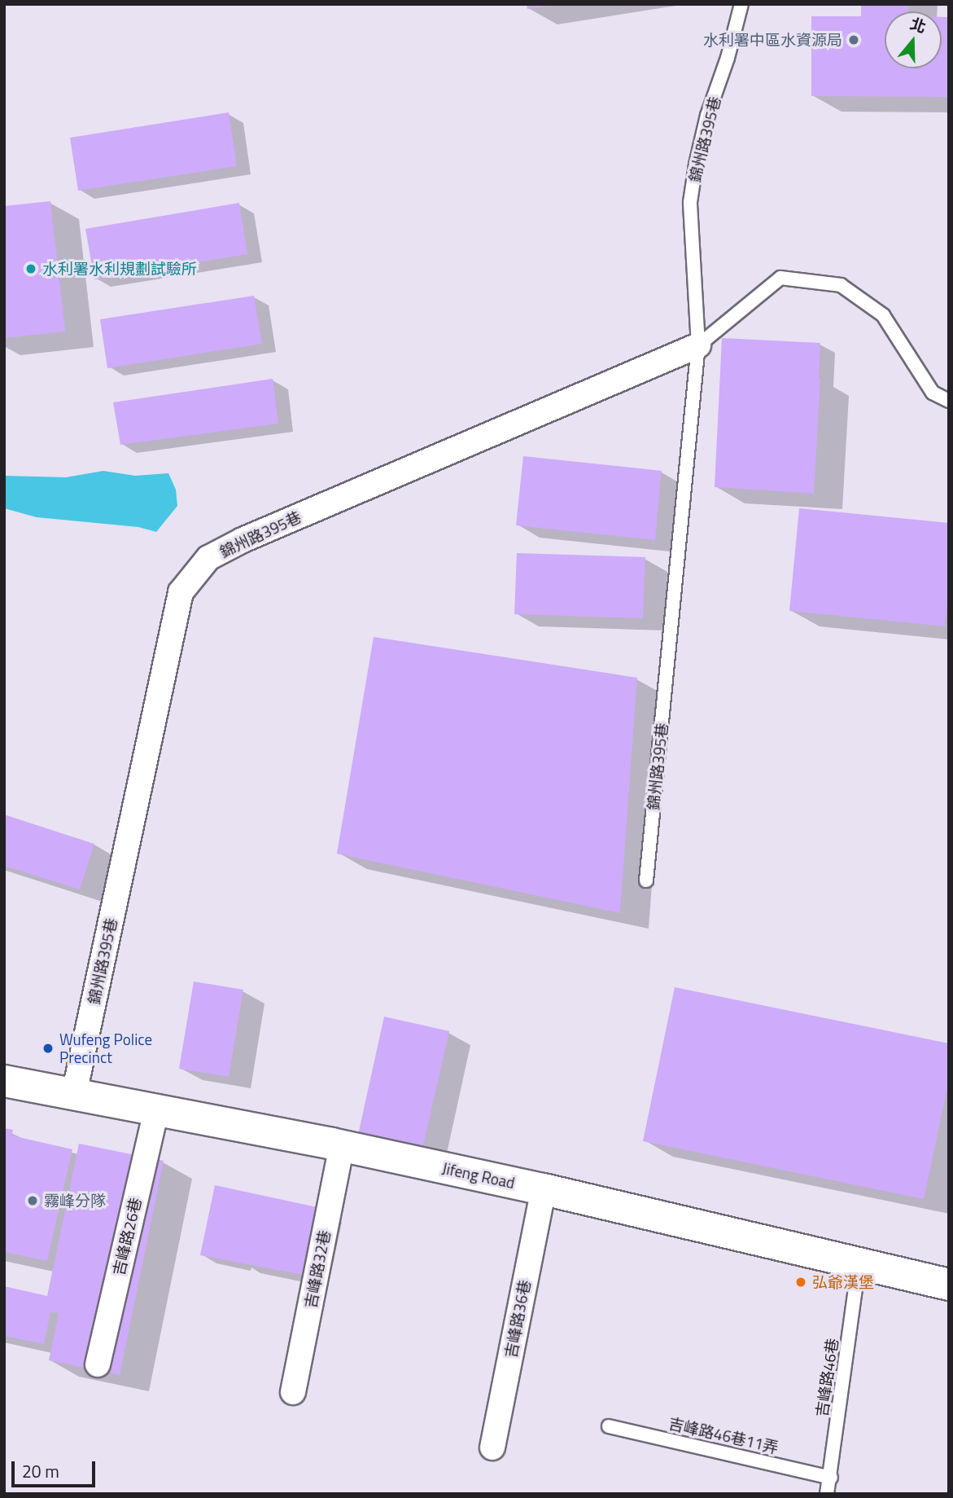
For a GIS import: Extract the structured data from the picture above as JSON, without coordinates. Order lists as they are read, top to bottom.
{
  "streets": {
    "street": [
      "錦州路395巷",
      "Jifeng Road",
      "吉峰路26巷",
      "吉峰路32巷",
      "吉峰路36巷"
    ],
    "lane": ["吉峰路46巷", "吉峰路46巷11弄"]
  },
  "crossings": [
    ["錦州路395巷", "Jifeng Road"],
    ["Jifeng Road", "吉峰路26巷"],
    ["Jifeng Road", "吉峰路32巷"],
    ["Jifeng Road", "吉峰路36巷"],
    ["Jifeng Road", "吉峰路46巷"],
    ["吉峰路46巷", "吉峰路46巷11弄"]
  ],
  "places": [
    "水利署中區水資源局",
    "水利署水利規劃試驗所",
    "Wufeng Police Precinct",
    "霧峰分隊",
    "弘爺漢堡"
  ],
  "scale_bar": "20 m",
  "north": "top"
}
